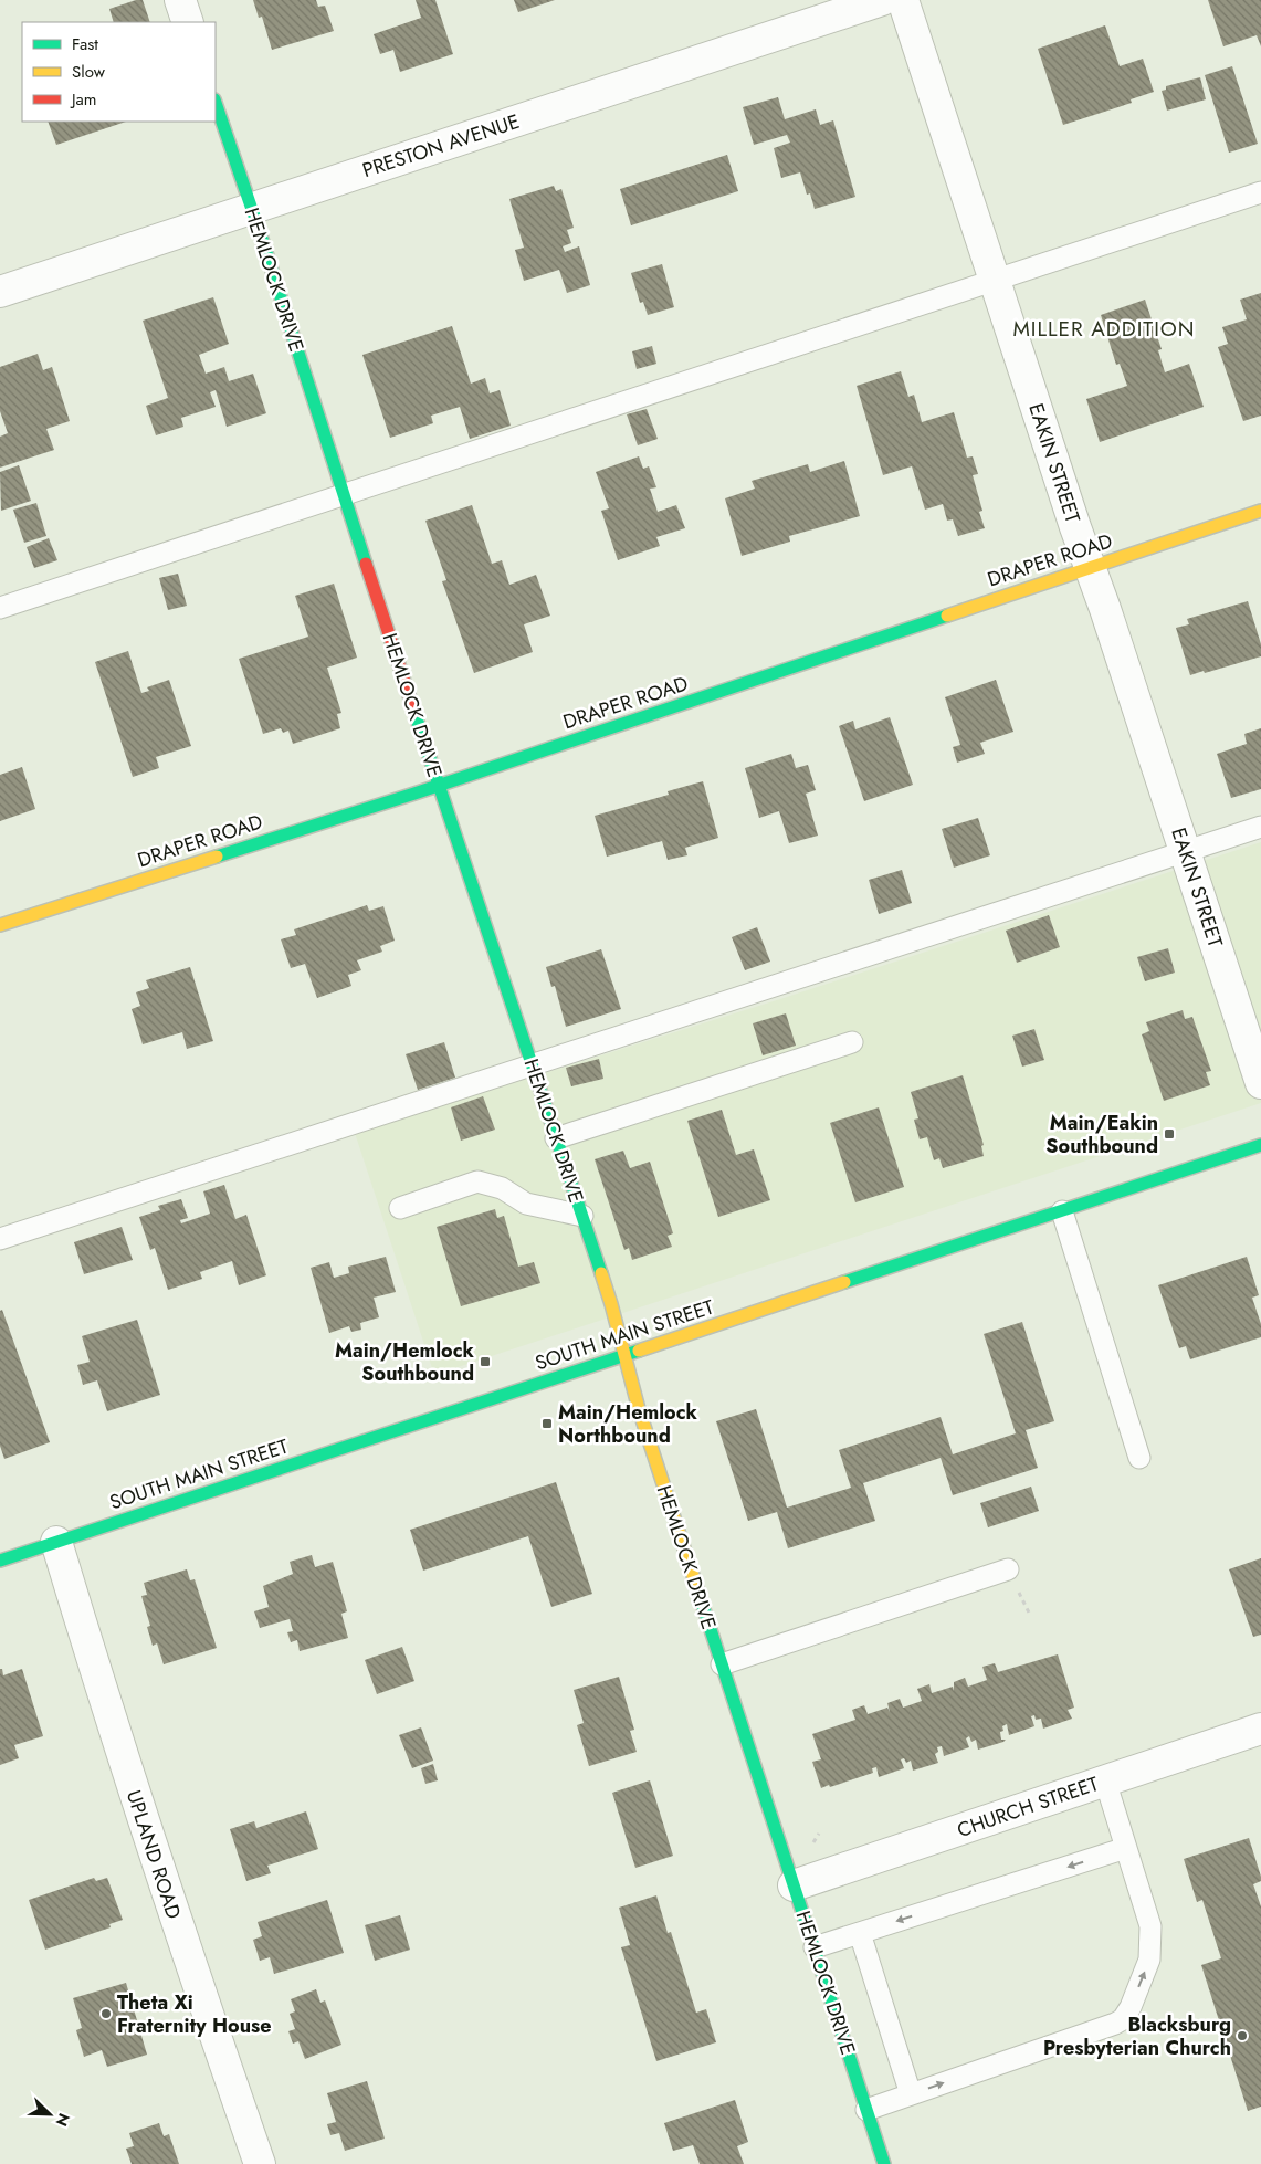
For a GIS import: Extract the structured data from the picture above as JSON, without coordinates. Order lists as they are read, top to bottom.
{
  "streets": {
    "street": [
      "PRESTON AVENUE",
      "HEMLOCK DRIVE",
      "EAKIN STREET",
      "DRAPER ROAD",
      "SOUTH MAIN STREET",
      "CHURCH STREET",
      "UPLAND ROAD"
    ]
  },
  "crossings": [
    ["PRESTON AVENUE", "HEMLOCK DRIVE"],
    ["HEMLOCK DRIVE", "DRAPER ROAD"],
    ["HEMLOCK DRIVE", "SOUTH MAIN STREET"],
    ["HEMLOCK DRIVE", "CHURCH STREET"],
    ["EAKIN STREET", "DRAPER ROAD"],
    ["SOUTH MAIN STREET", "UPLAND ROAD"]
  ],
  "districts": ["MILLER ADDITION"],
  "places": {
    "transit": ["Main/Eakin Southbound", "Main/Hemlock Southbound", "Main/Hemlock Northbound"],
    "other": ["Theta Xi Fraternity House", "Blacksburg Presbyterian Church"]
  },
  "legend": ["Fast", "Slow", "Jam"],
  "north": "bottom right"
}
